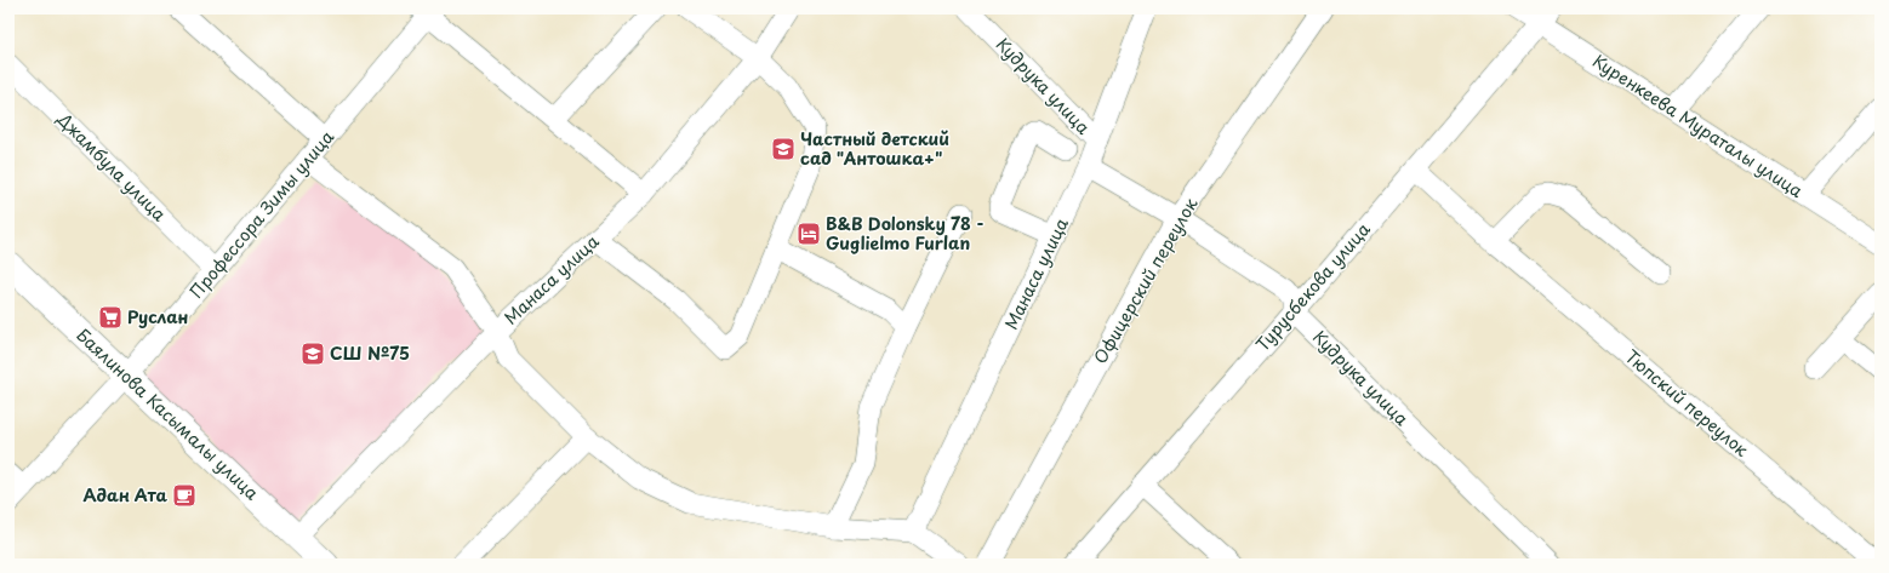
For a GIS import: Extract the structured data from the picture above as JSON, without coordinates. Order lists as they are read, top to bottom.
{
  "streets": {
    "main road": ["Баялинова Касымалы улица"],
    "street": [
      "Кудрука улица",
      "Куренкеева Мураталы улица",
      "Джамбула улица",
      "Профессора Зимы улица",
      "Манаса улица",
      "Офицерский переулок",
      "Турусбекова улица",
      "Тюпский переулок"
    ]
  },
  "crossings": [
    ["Кудрука улица", "Манаса улица"],
    ["Кудрука улица", "Турусбекова улица"],
    ["Куренкеева Мураталы улица", "Турусбекова улица"],
    ["Джамбула улица", "Профессора Зимы улица"],
    ["Профессора Зимы улица", "Баялинова Касымалы улица"],
    ["Манаса улица", "Баялинова Касымалы улица"],
    ["Турусбекова улица", "Тюпский переулок"]
  ],
  "places": {
    "school or university": ["Частный детский сад \"Антошка+\"", "СШ №75"],
    "hotel": ["B&B Dolonsky 78 - Guglielmo Furlan"],
    "supermarket": ["Руслан"],
    "cafe": ["Адан Ата"]
  }
}
